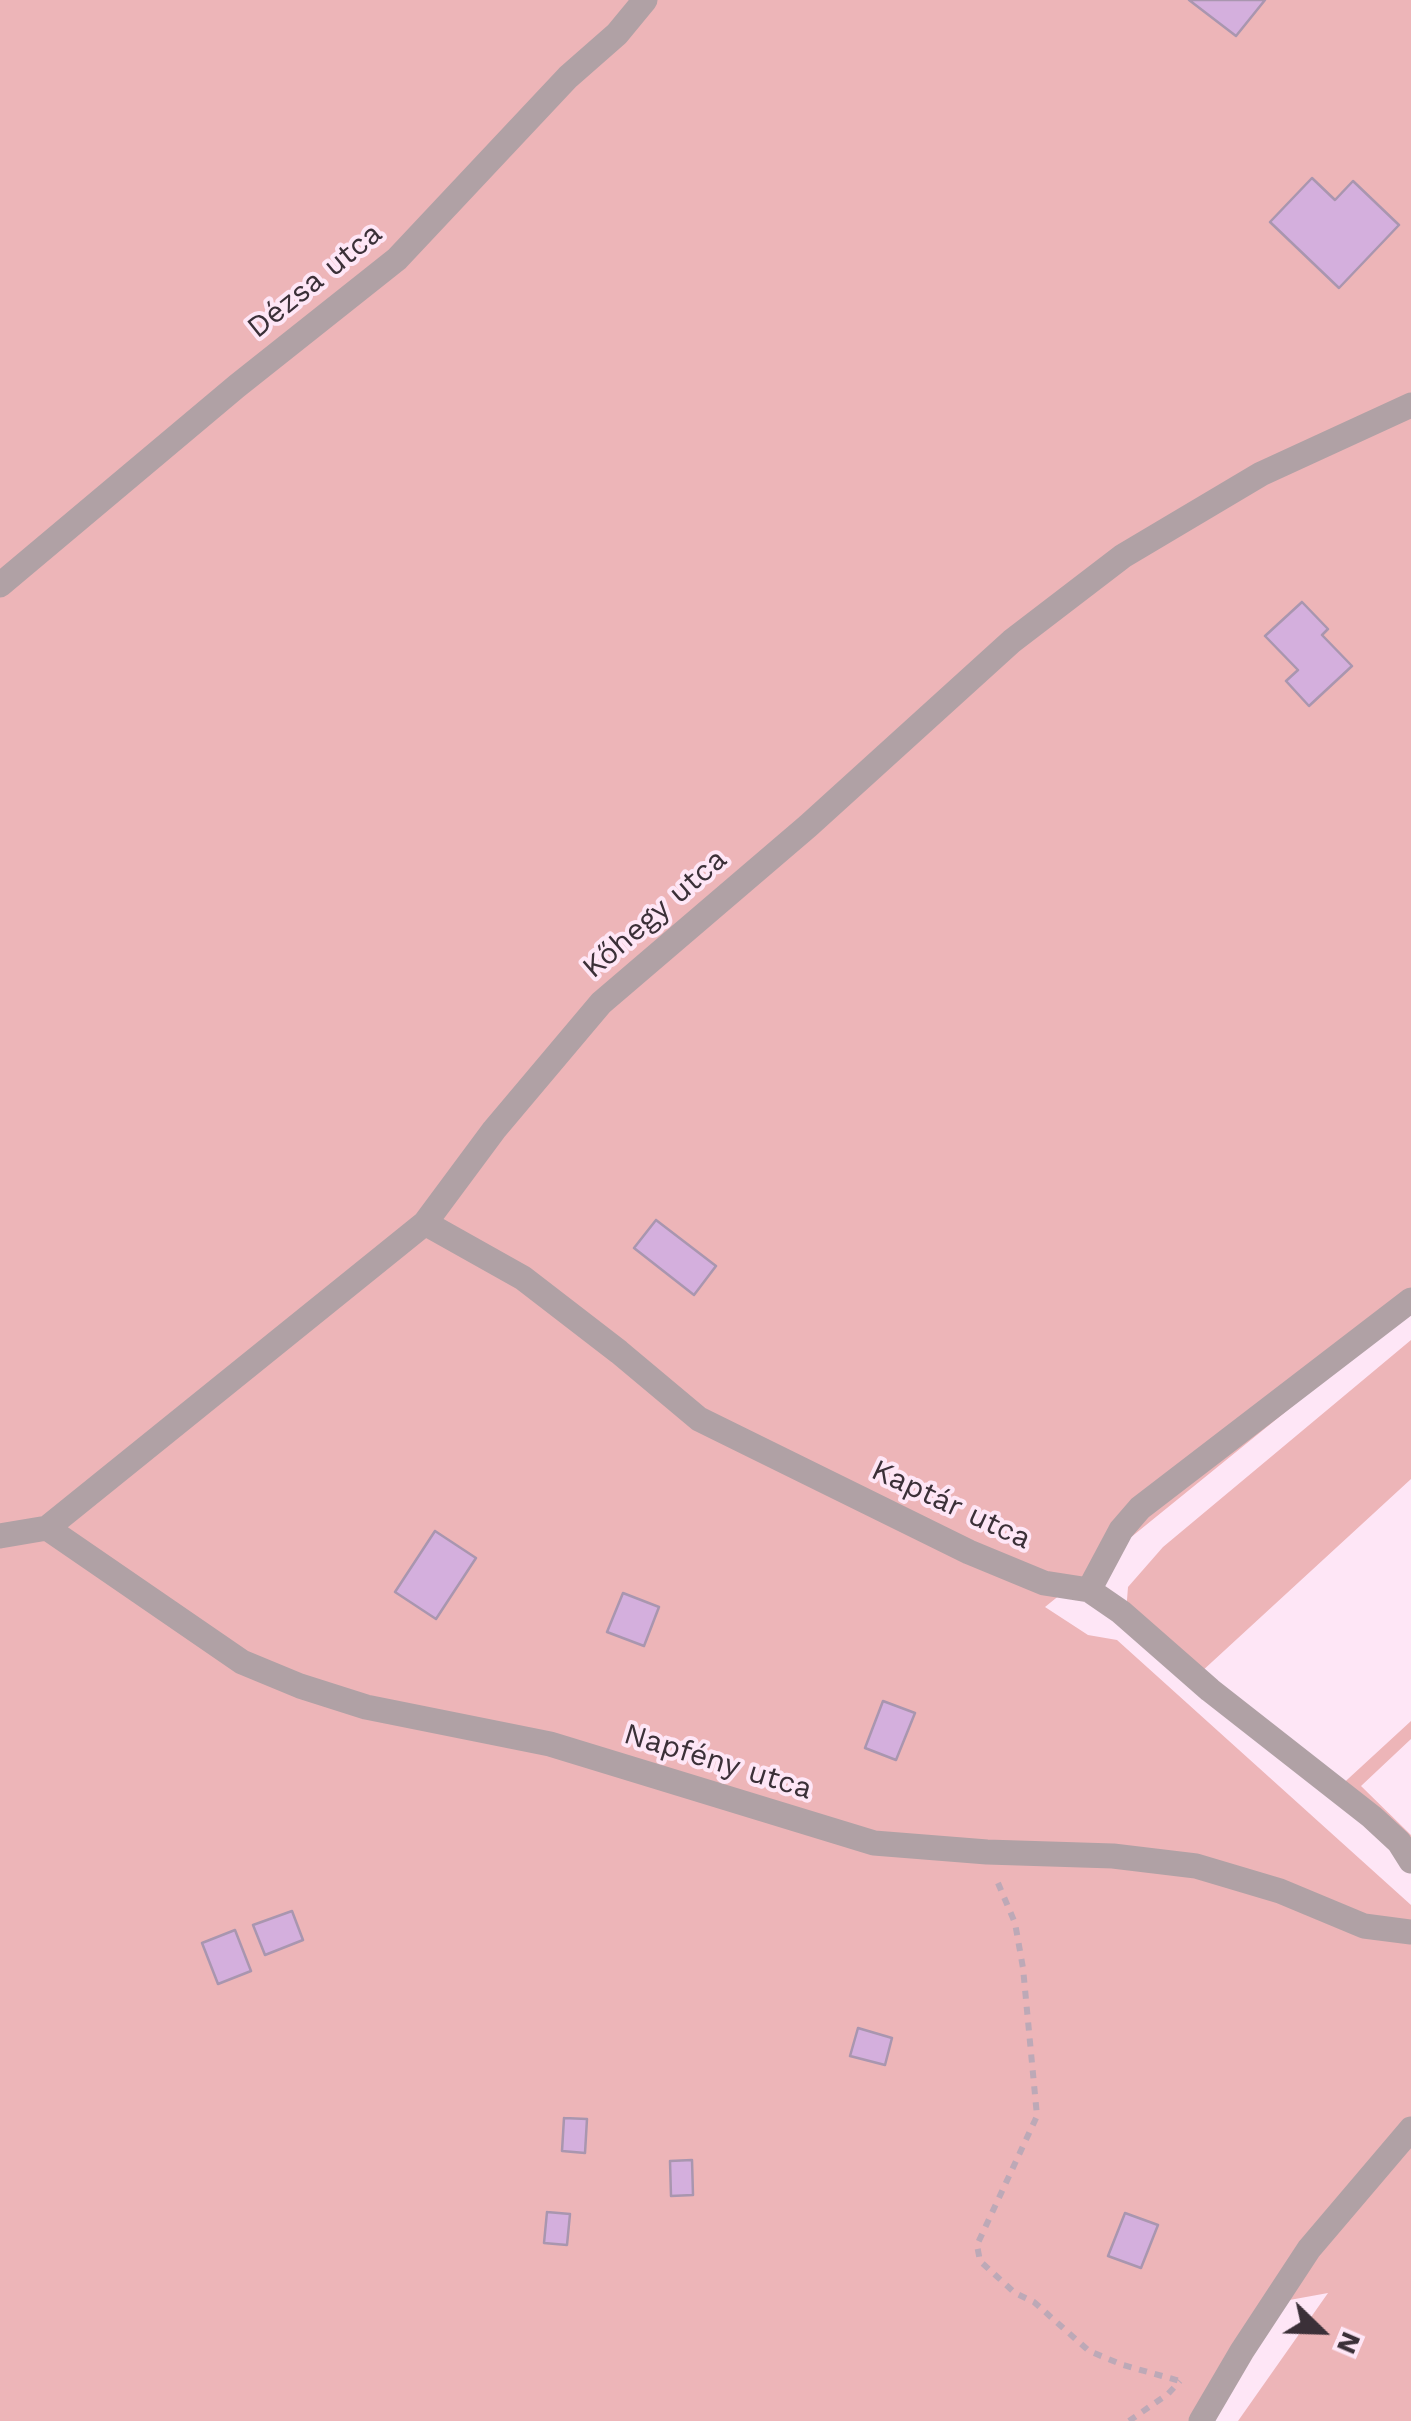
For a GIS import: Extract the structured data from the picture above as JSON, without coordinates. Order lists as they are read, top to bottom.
{
  "streets": {
    "street": [
      "Dézsa utca",
      "Kőhegy utca",
      "Kaptár utca",
      "Napfény utca"
    ]
  },
  "crossings": [
    ["Kőhegy utca", "Kaptár utca"],
    ["Kőhegy utca", "Napfény utca"]
  ],
  "north": "bottom right"
}
